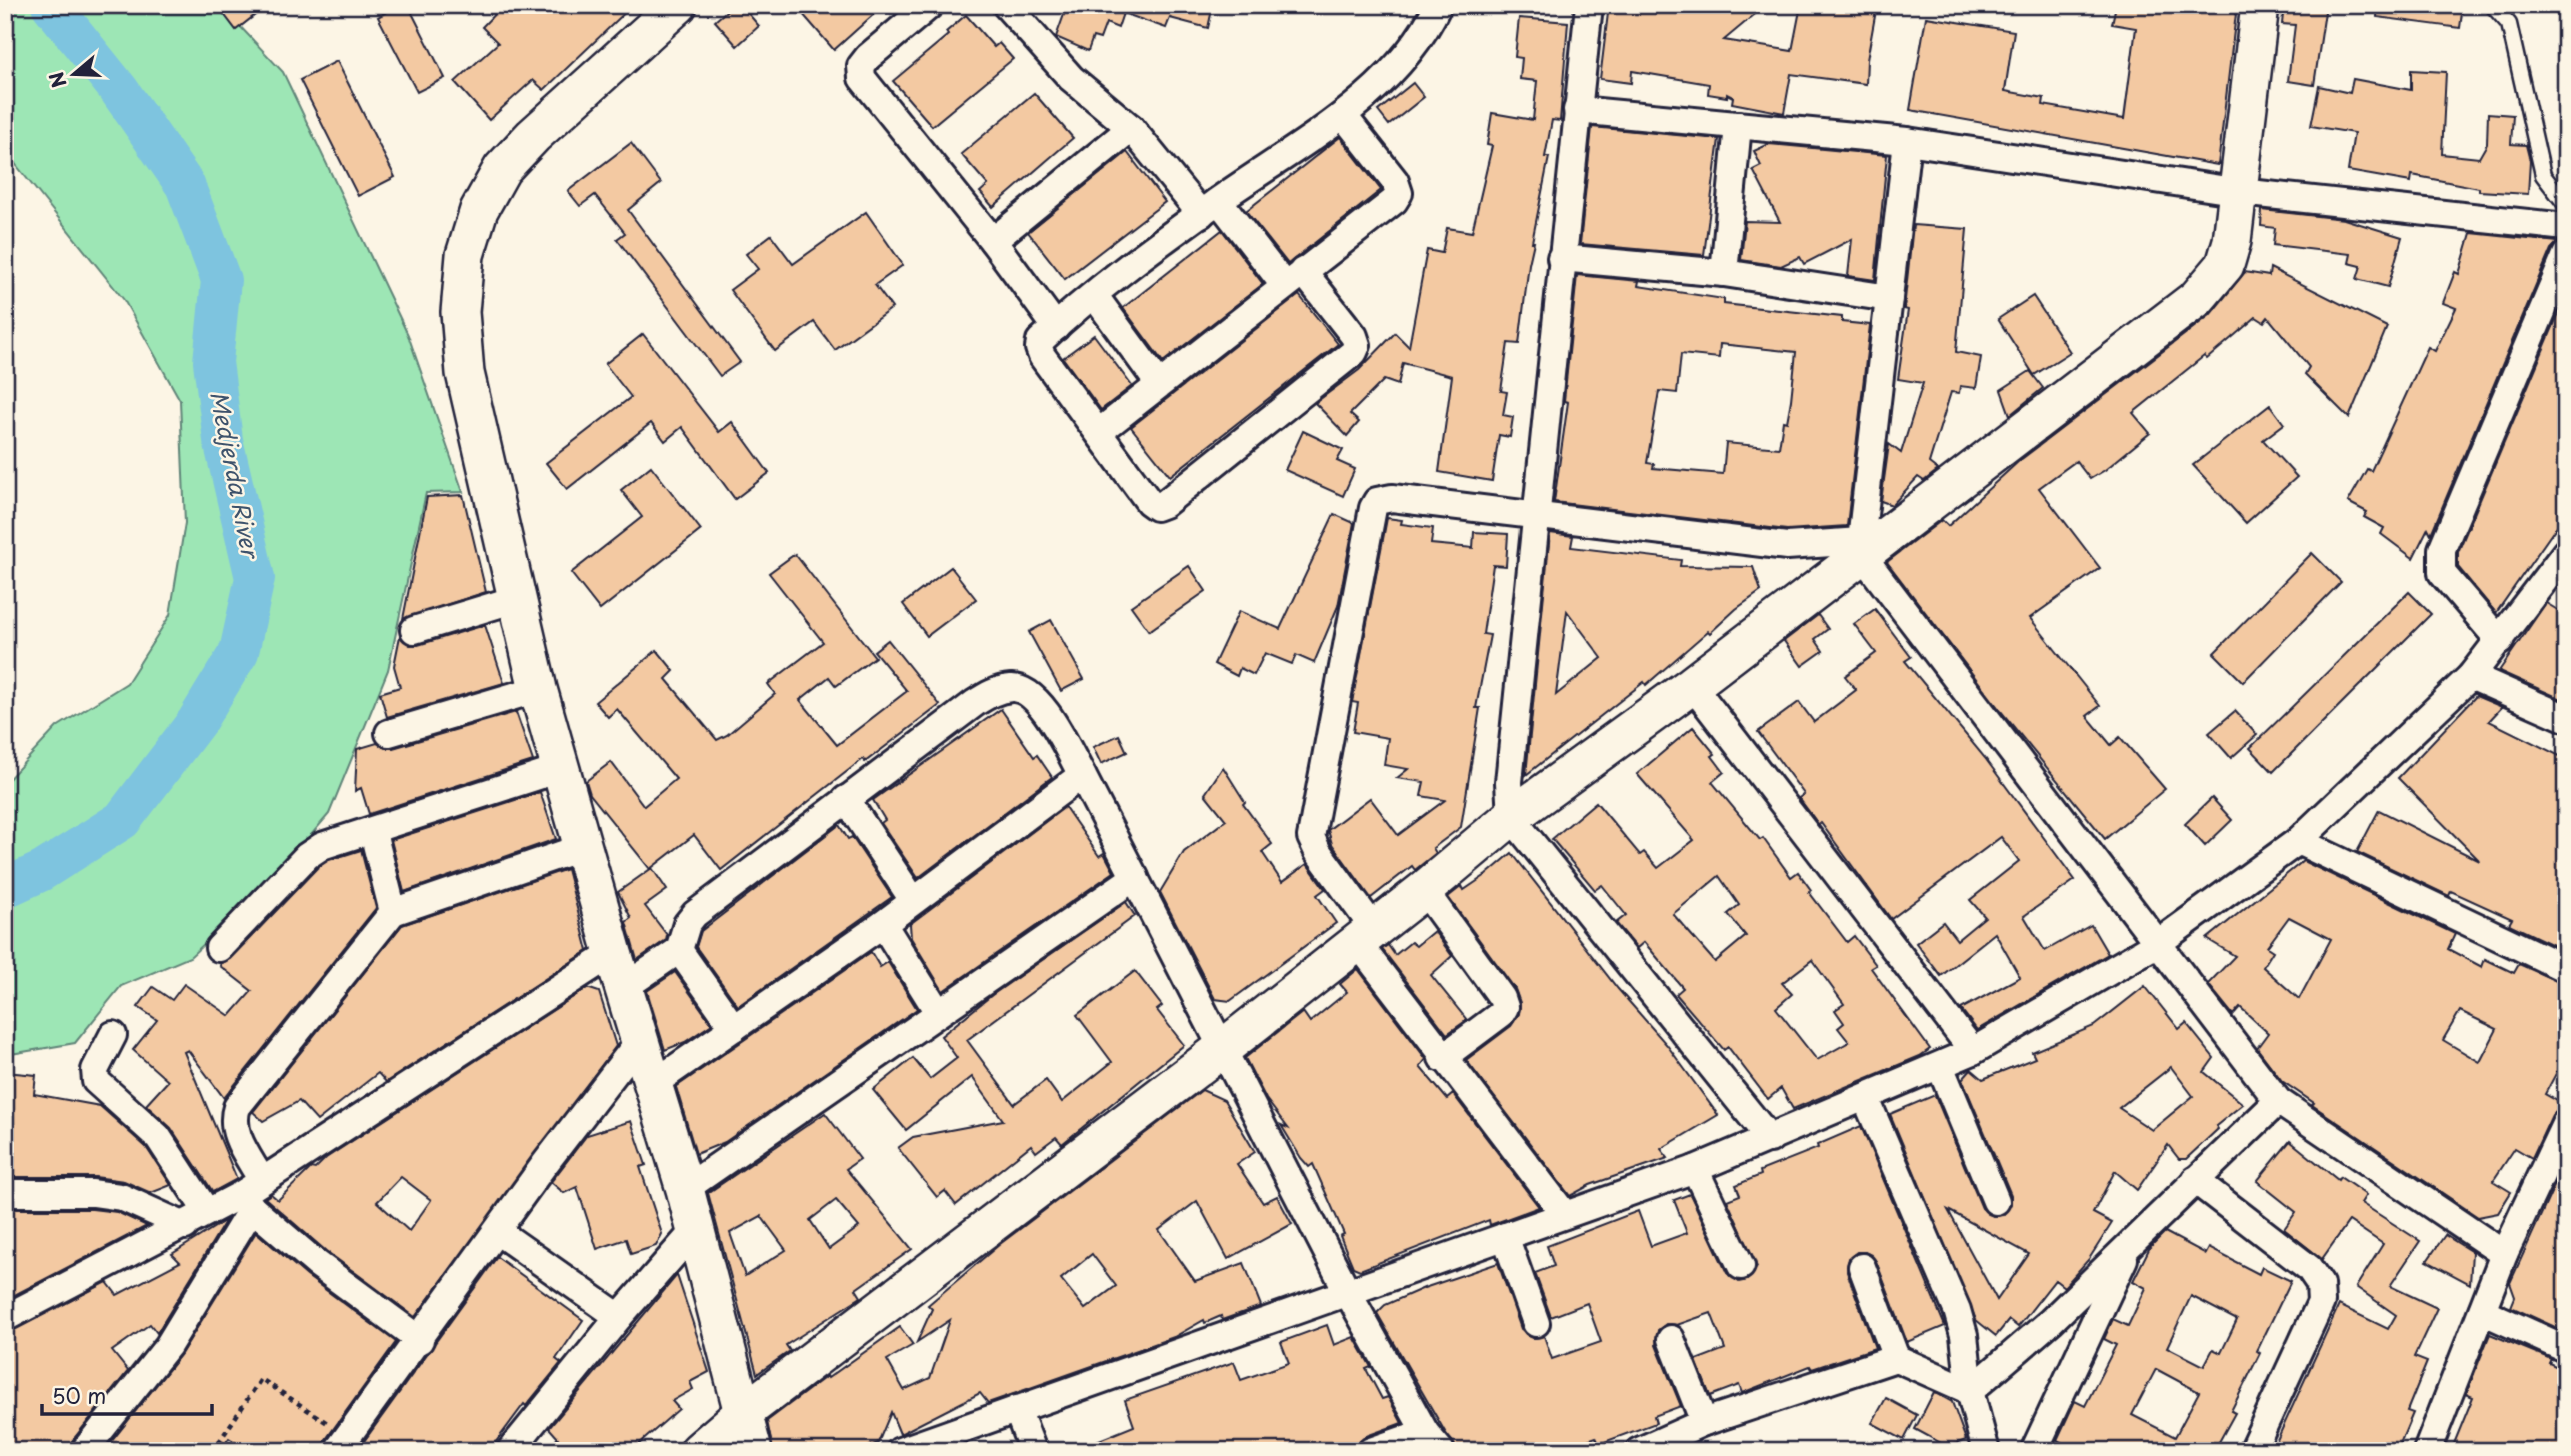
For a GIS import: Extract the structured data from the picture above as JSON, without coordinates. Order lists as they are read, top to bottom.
{
  "water": ["Medjerda River"],
  "scale_bar": "50 m",
  "north": "left"
}
